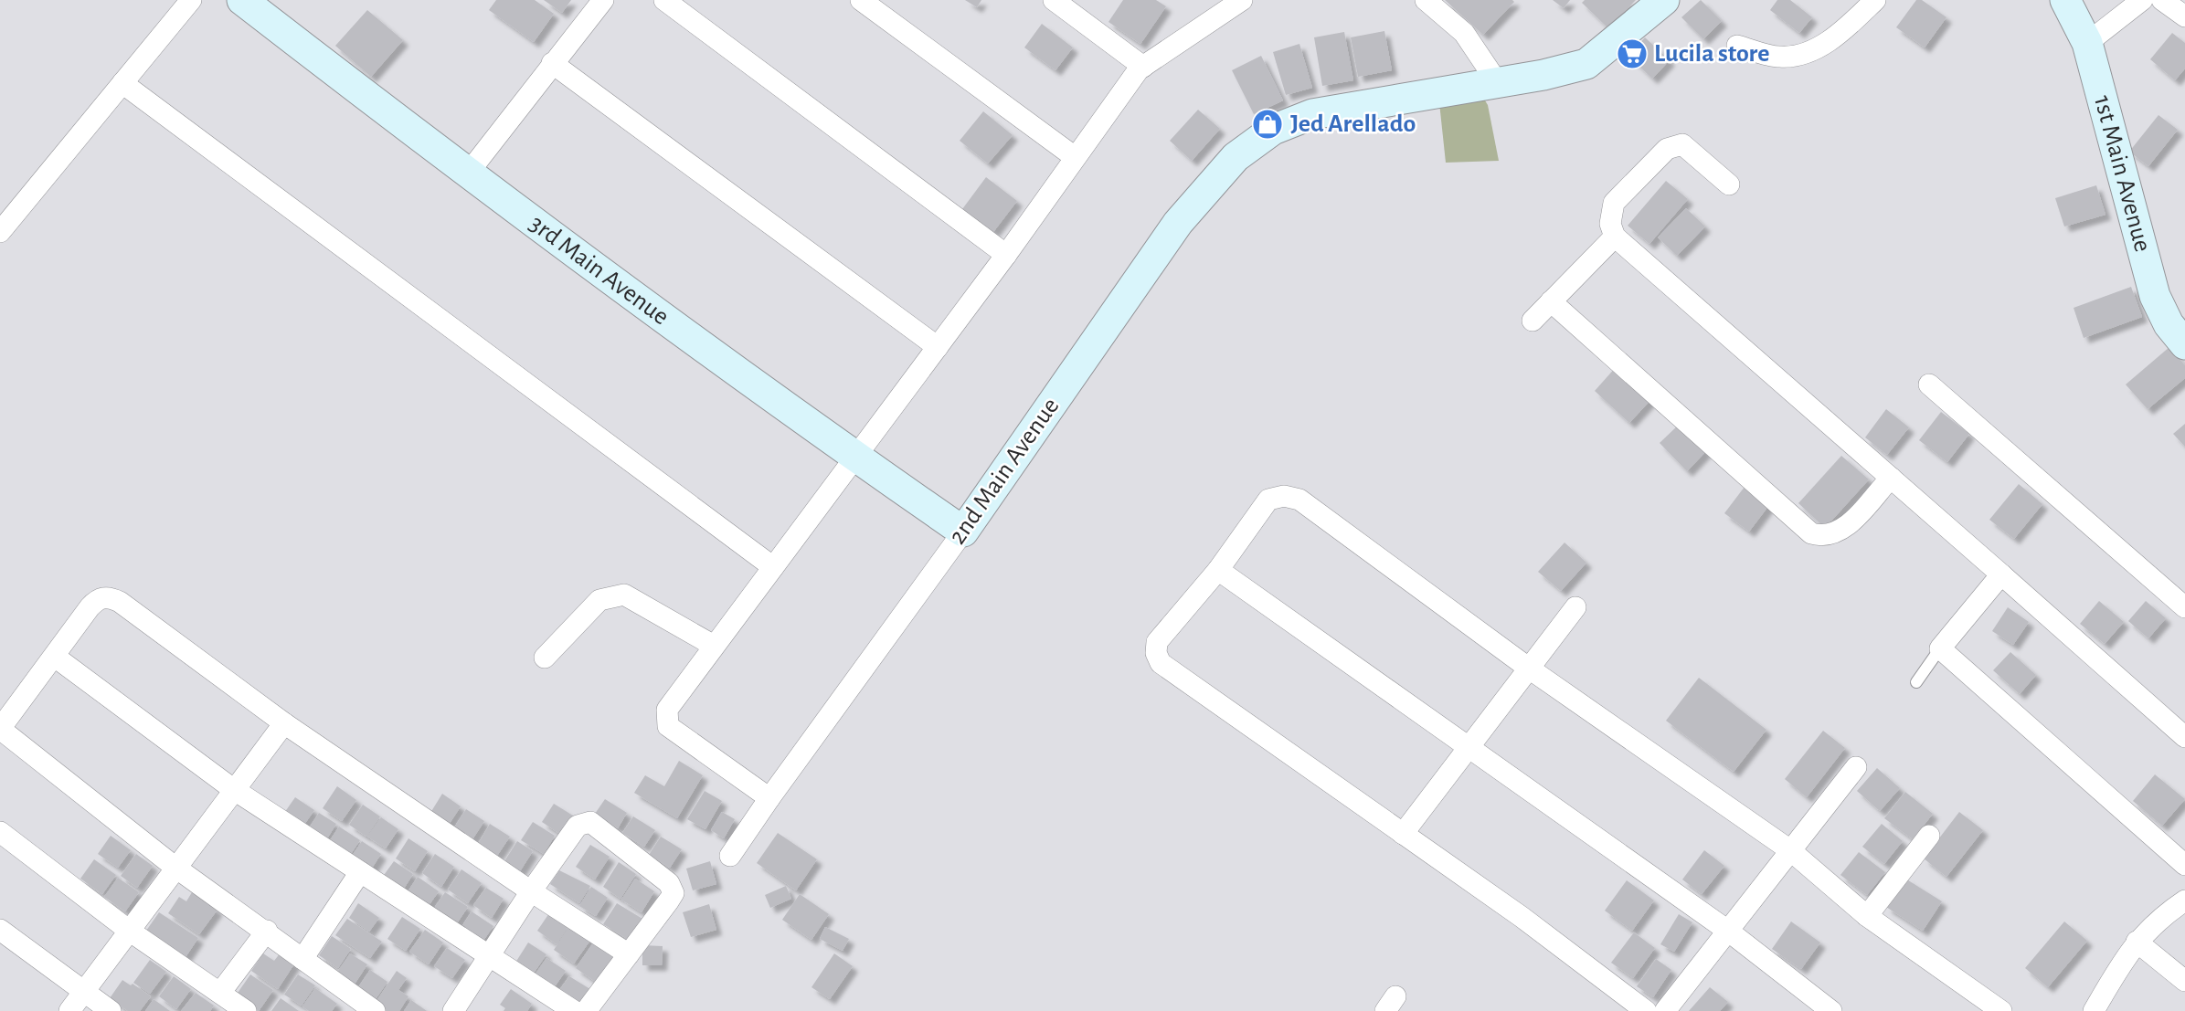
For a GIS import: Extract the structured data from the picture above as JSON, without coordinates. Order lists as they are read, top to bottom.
{
  "streets": {
    "street": ["1st Main Avenue", "3rd Main Avenue", "2nd Main Avenue"]
  },
  "crossings": [
    ["3rd Main Avenue", "2nd Main Avenue"]
  ],
  "places": {
    "supermarket": ["Lucila store"],
    "shop": ["Jed Arellado"]
  }
}
